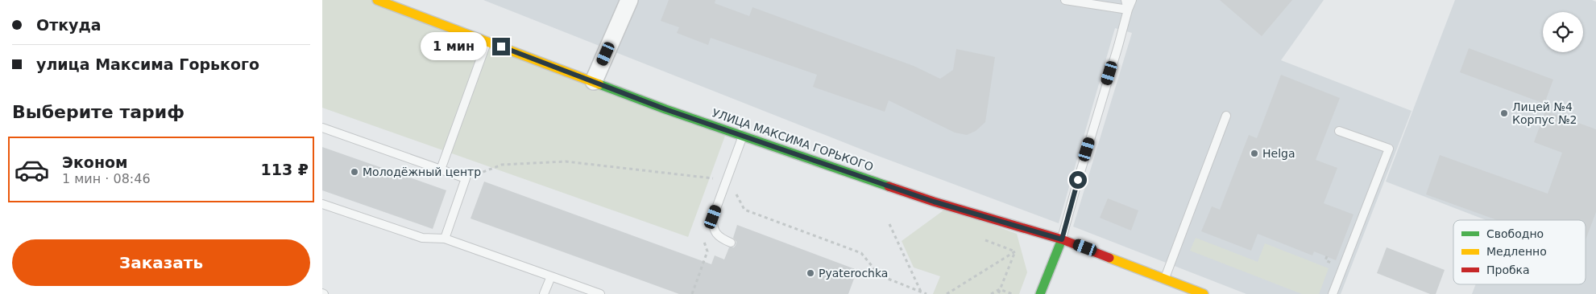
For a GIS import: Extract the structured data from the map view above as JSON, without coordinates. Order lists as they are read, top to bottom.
{
  "streets": {
    "street": ["УЛИЦА МАКСИМА ГОРЬКОГО"]
  },
  "places": [
    "Лицей №4 Корпус №2",
    "Helga",
    "Молодёжный центр",
    "Pyaterochka"
  ],
  "legend": ["Свободно", "Медленно", "Пробка"],
  "page": {
    "banner": ["Откуда", "улица Максима Горького"],
    "bubble": "1 мин",
    "heading": "Выберите тариф",
    "list": [
      {
        "name": "Эконом",
        "note": "1 мин · 08:46",
        "value": "113 ₽"
      }
    ],
    "buttons": "Заказать"
  }
}
